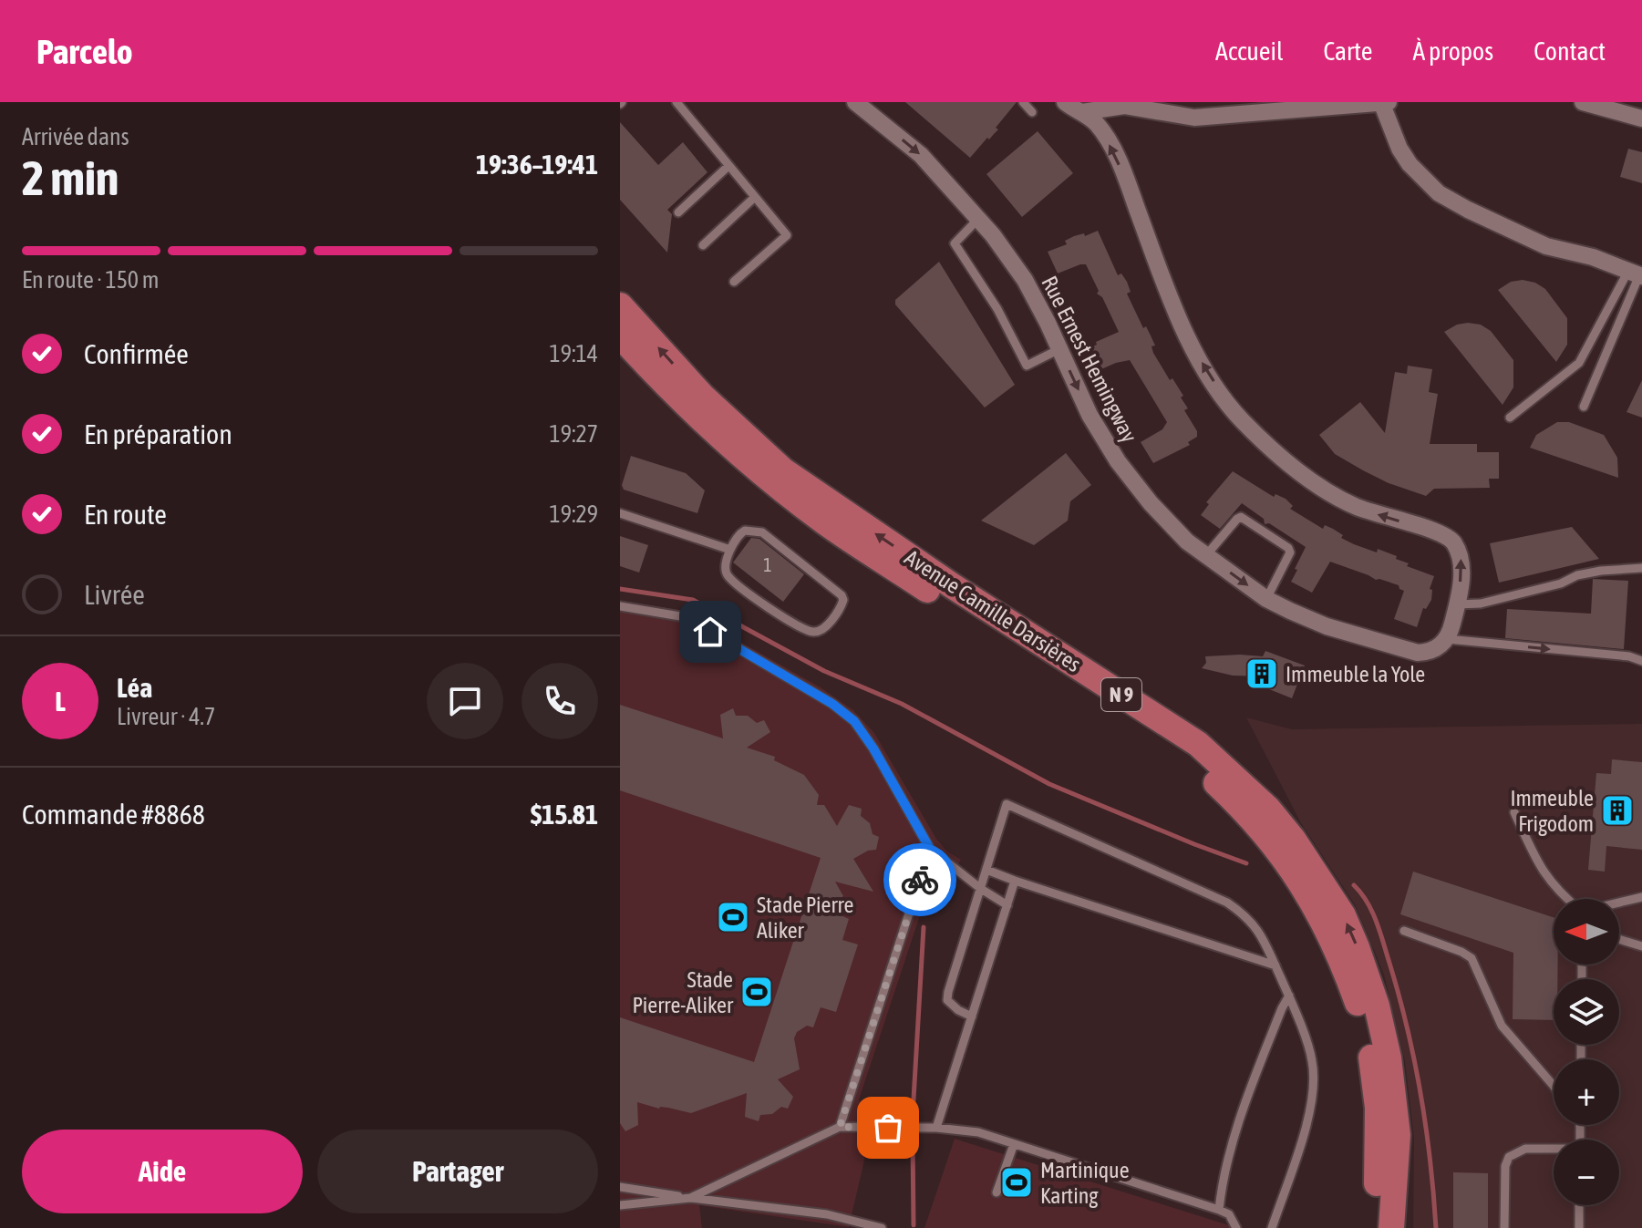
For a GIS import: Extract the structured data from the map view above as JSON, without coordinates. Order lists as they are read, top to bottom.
{
  "streets": {
    "main road": ["Avenue Camille Darsières", "N 9"],
    "street": ["Rue Ernest Hemingway"]
  },
  "places": {
    "building": ["Immeuble la Yole", "Immeuble Frigodom"],
    "sports": ["Stade Pierre Aliker", "Stade Pierre-Aliker", "Martinique Karting"]
  },
  "house_numbers": ["1"],
  "north": "left",
  "page": {
    "header": "Parcelo",
    "nav": [
      "Accueil",
      "Carte",
      "À propos",
      "Contact"
    ],
    "heading": ["2 min", "Arrivée dans", "19:36–19:41"],
    "panel": [
      "Léa",
      "Livreur · 4.7",
      "Commande #8868",
      "$15.81"
    ],
    "bar": "En route · 150 m",
    "list": [
      ["Confirmée", "19:14"],
      ["En préparation", "19:27"],
      ["En route", "19:29"],
      "Livrée"
    ],
    "round": "L",
    "map_buttons": ["+", "−"],
    "buttons": ["Aide", "Partager"]
  }
}
